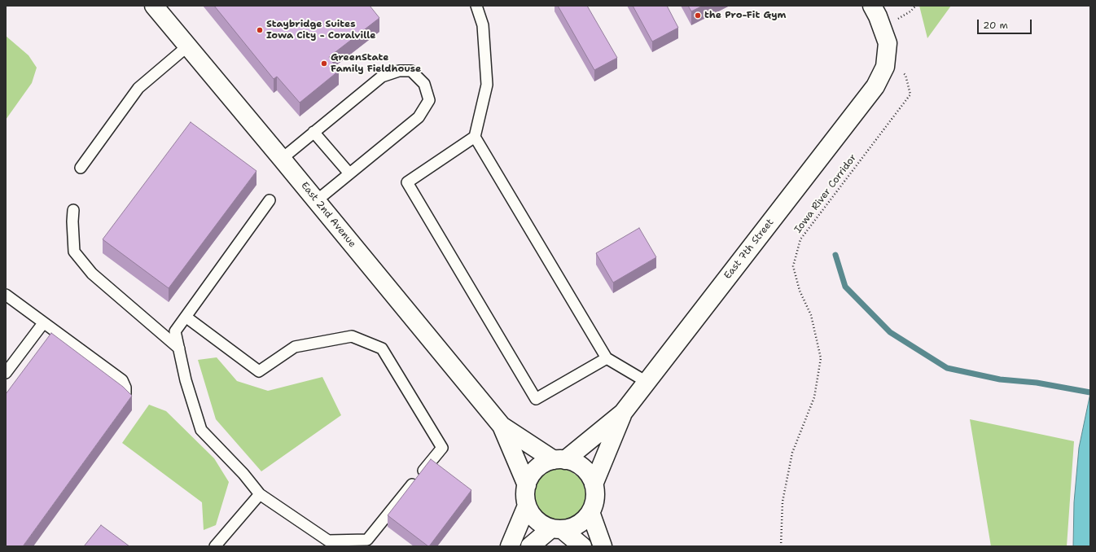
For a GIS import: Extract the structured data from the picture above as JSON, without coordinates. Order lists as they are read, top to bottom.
{
  "streets": {
    "street": ["East 2nd Avenue", "East 7th Street"],
    "path": ["Iowa River Corridor"]
  },
  "crossings": [
    ["Iowa River Corridor", "East 7th Street"],
    ["East 2nd Avenue", "East 7th Street"]
  ],
  "places": ["the Pro-Fit Gym", "Staybridge Suites Iowa City - Coralville", "GreenState Family Fieldhouse"],
  "scale_bar": "20 m"
}
